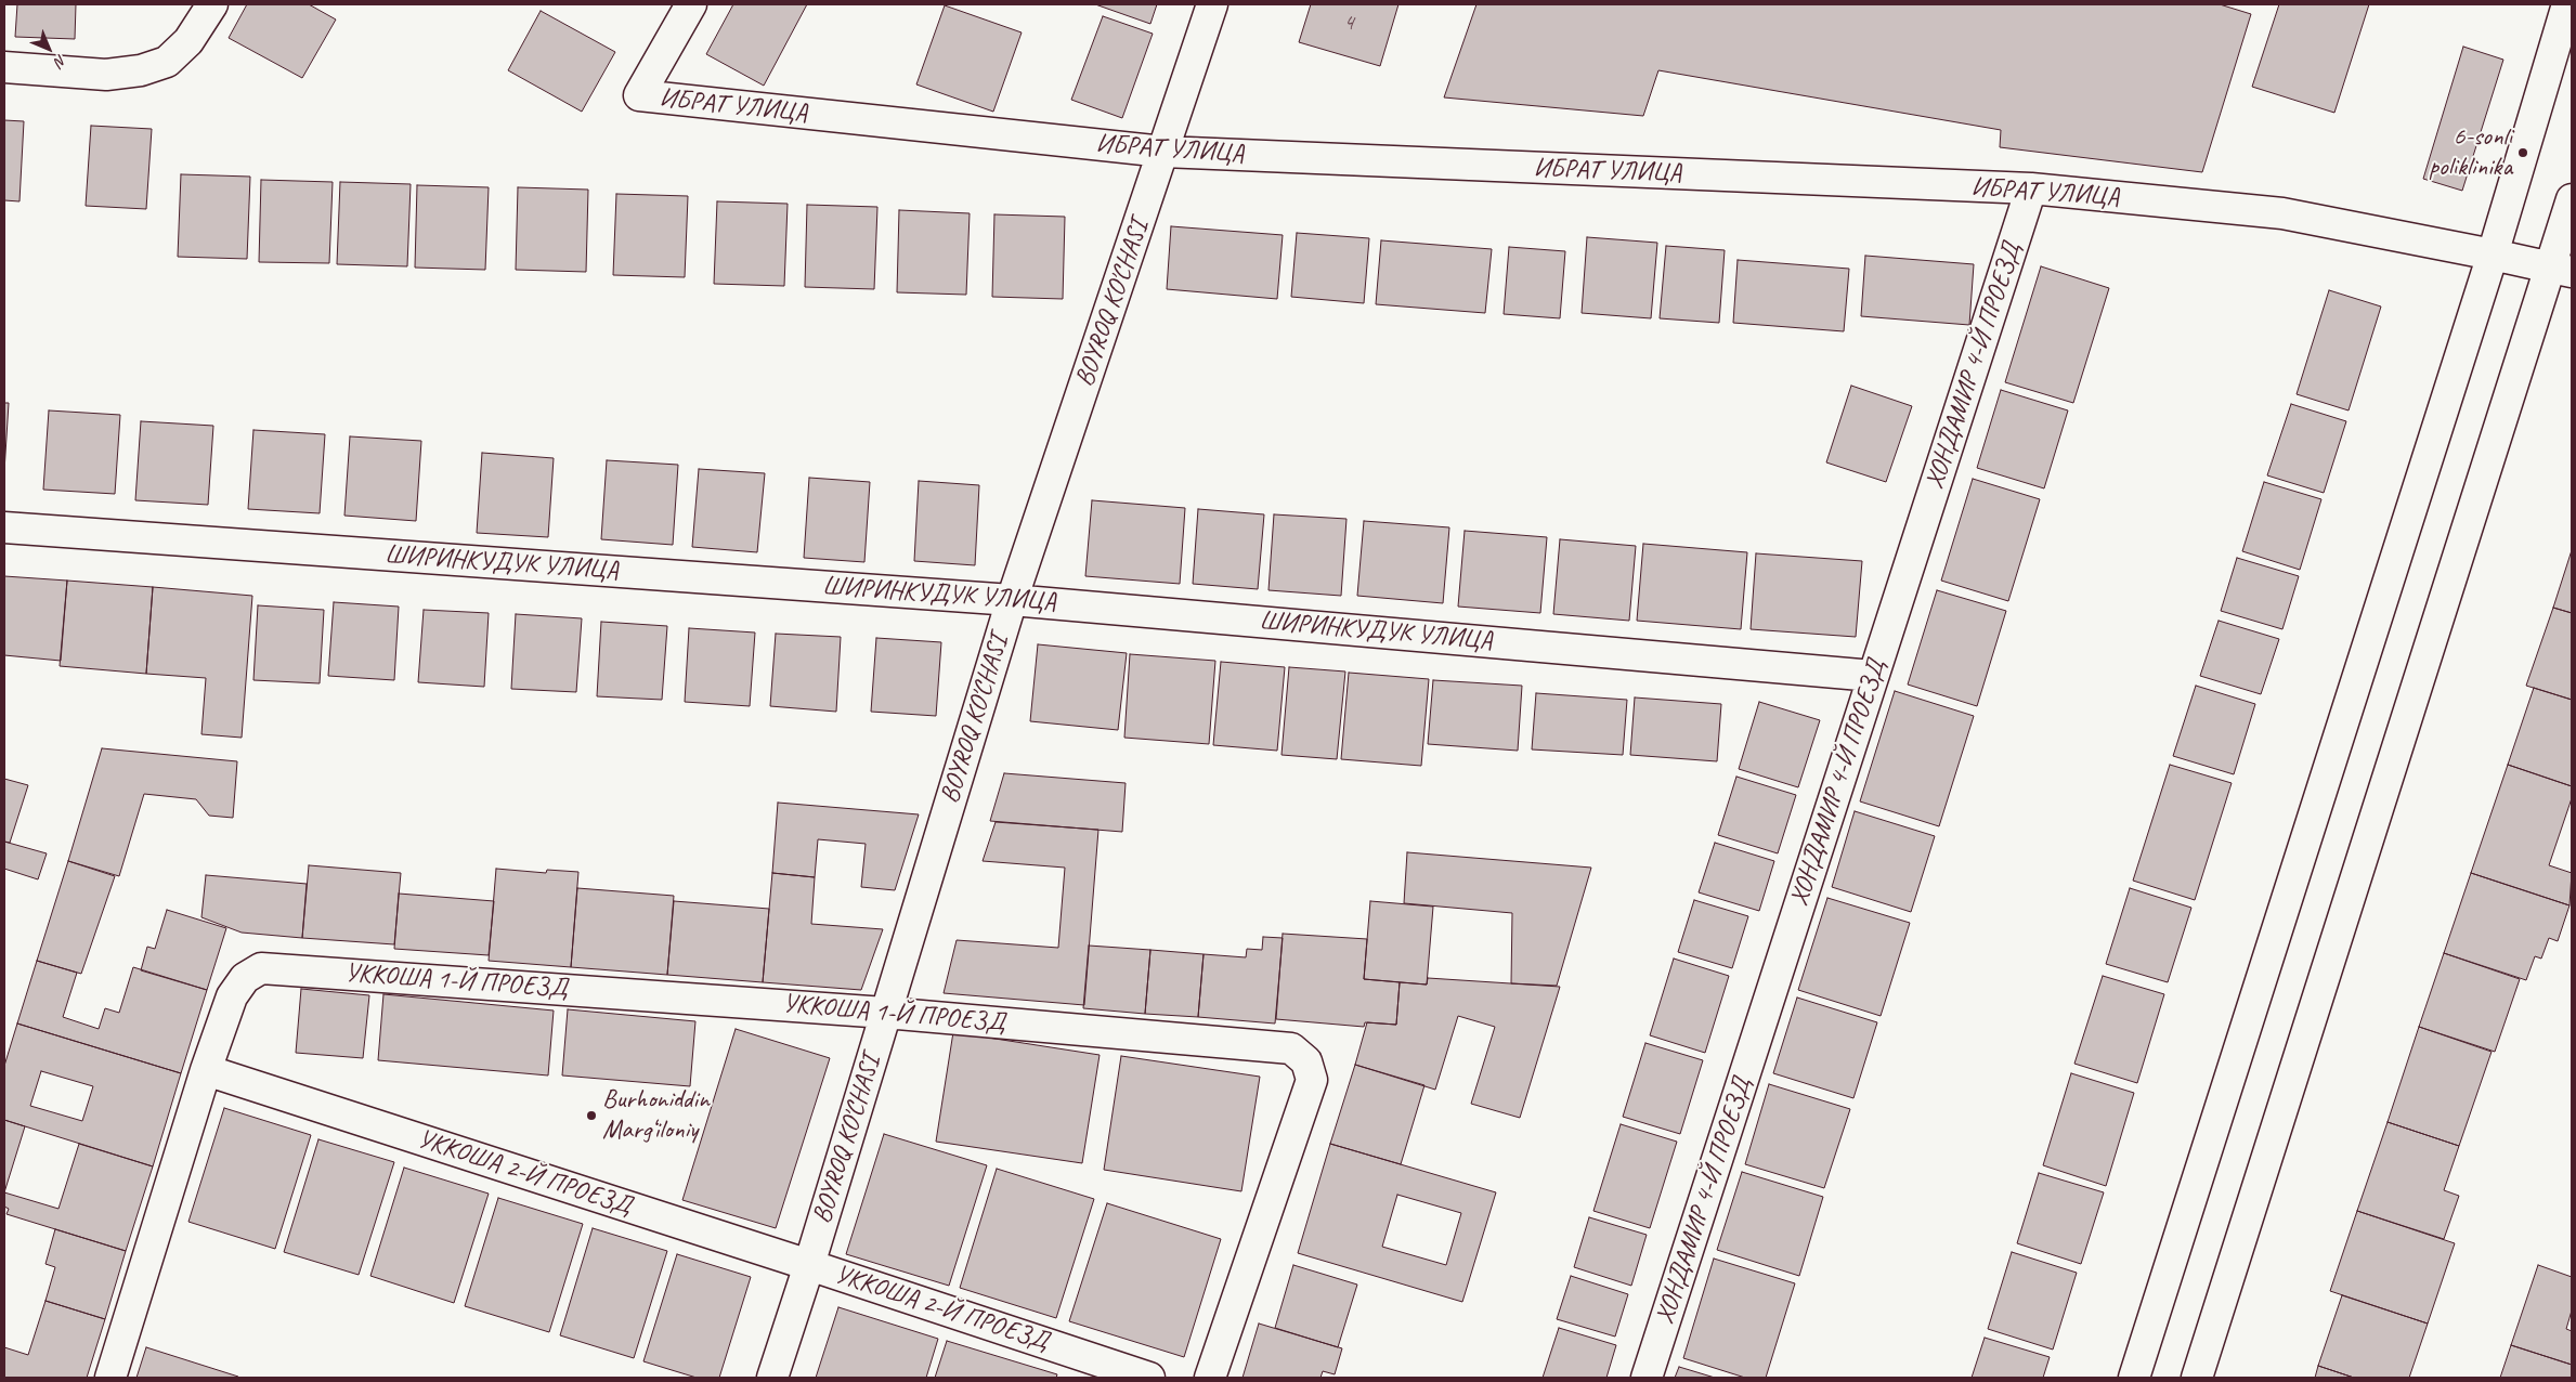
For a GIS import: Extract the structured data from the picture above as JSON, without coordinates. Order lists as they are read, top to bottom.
{
  "streets": {
    "street": [
      "ИБРАТ УЛИЦА",
      "BOYROQ KO'CHASI",
      "ХОНДАМИР 4-Й ПРОЕЗД",
      "ШИРИНКУДУК УЛИЦА",
      "УККОША 1-Й ПРОЕЗД",
      "УККОША 2-Й ПРОЕЗД"
    ]
  },
  "crossings": [
    ["ИБРАТ УЛИЦА", "BOYROQ KO'CHASI"],
    ["ИБРАТ УЛИЦА", "ХОНДАМИР 4-Й ПРОЕЗД"],
    ["BOYROQ KO'CHASI", "ШИРИНКУДУК УЛИЦА"],
    ["BOYROQ KO'CHASI", "УККОША 1-Й ПРОЕЗД"],
    ["BOYROQ KO'CHASI", "УККОША 2-Й ПРОЕЗД"],
    ["ХОНДАМИР 4-Й ПРОЕЗД", "ШИРИНКУДУК УЛИЦА"],
    ["УККОША 1-Й ПРОЕЗД", "УККОША 2-Й ПРОЕЗД"]
  ],
  "places": ["6-sonli poliklinika", "Burhoniddin Marg‘iloniy"],
  "house_numbers": ["4"],
  "north": "bottom right"
}
